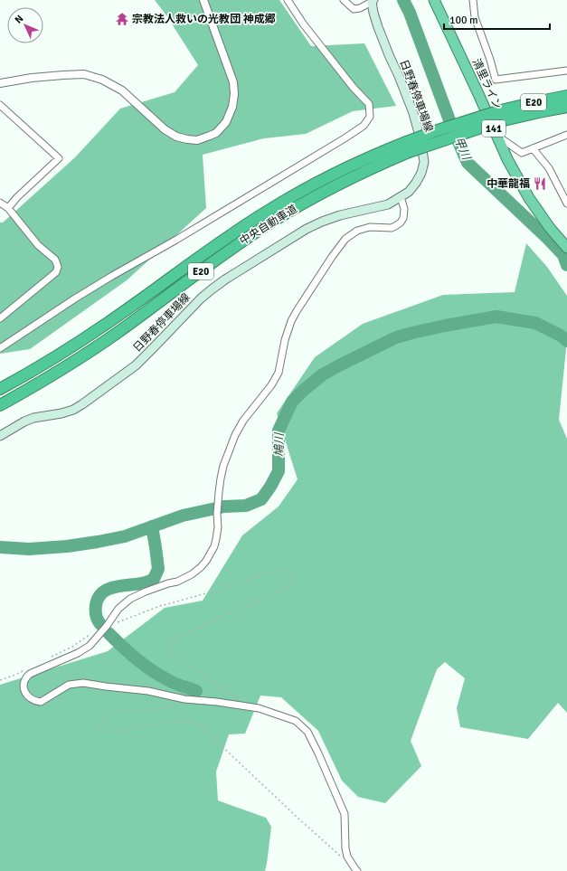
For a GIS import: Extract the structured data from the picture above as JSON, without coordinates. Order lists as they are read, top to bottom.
{
  "streets": {
    "highway": [
      "清里ライン",
      "E20",
      "141",
      "中央自動車道"
    ],
    "main road": ["日野春停車場線"]
  },
  "water": ["甲川", "鳩川"],
  "places": {
    "temple": ["宗教法人救いの光教団 神成郷"],
    "restaurant": ["中華龍福"]
  },
  "scale_bar": "100 m",
  "north": "top left"
}
